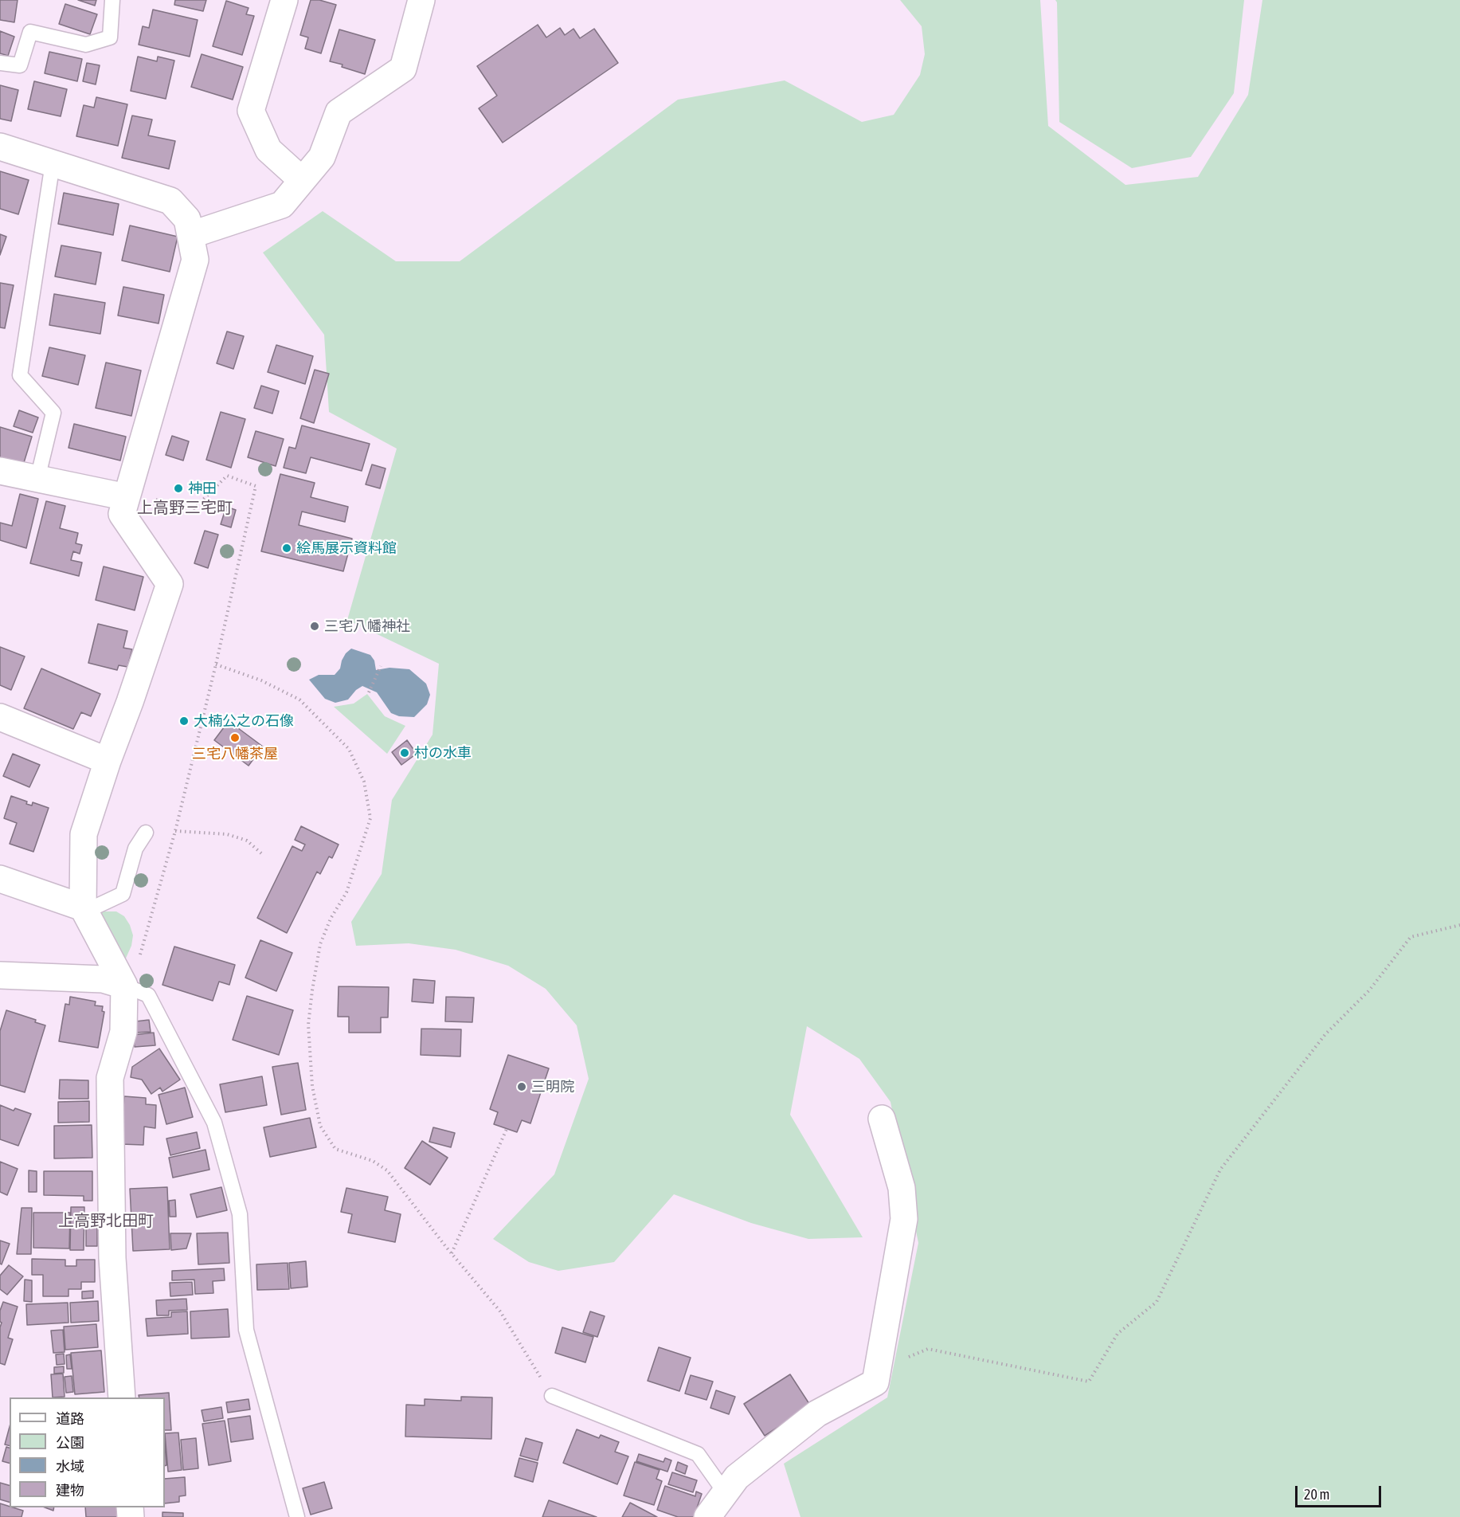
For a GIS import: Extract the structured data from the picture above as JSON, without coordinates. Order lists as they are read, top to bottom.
{
  "districts": ["上高野三宅町", "上高野北田町"],
  "places": [
    "神田",
    "絵馬展示資料館",
    "三宅八幡神社",
    "大楠公之の石像",
    "三宅八幡茶屋",
    "村の水車",
    "三明院"
  ],
  "legend": [
    "道路",
    "公園",
    "水域",
    "建物"
  ],
  "scale_bar": "20 m"
}
